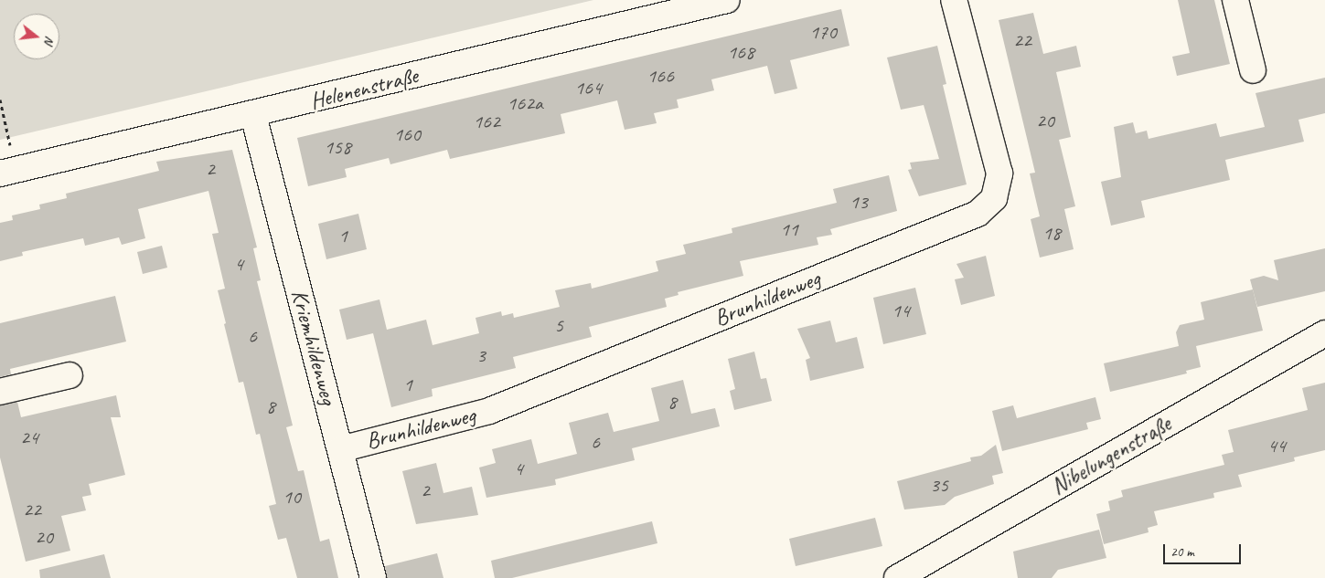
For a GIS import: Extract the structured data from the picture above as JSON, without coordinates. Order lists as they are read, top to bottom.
{
  "streets": {
    "street": [
      "Helenenstraße",
      "Brunhildenweg",
      "Kriemhildenweg",
      "Nibelungenstraße"
    ]
  },
  "crossings": [
    ["Helenenstraße", "Kriemhildenweg"],
    ["Brunhildenweg", "Kriemhildenweg"]
  ],
  "house_numbers": [
    "170",
    "22",
    "168",
    "166",
    "164",
    "162a",
    "20",
    "162",
    "160",
    "158",
    "2",
    "13",
    "11",
    "18",
    "1",
    "4",
    "14",
    "5",
    "6",
    "3",
    "1",
    "8",
    "8",
    "24",
    "6",
    "44",
    "4",
    "35",
    "2",
    "10",
    "22",
    "20"
  ],
  "scale_bar": "20 m",
  "north": "right"
}
